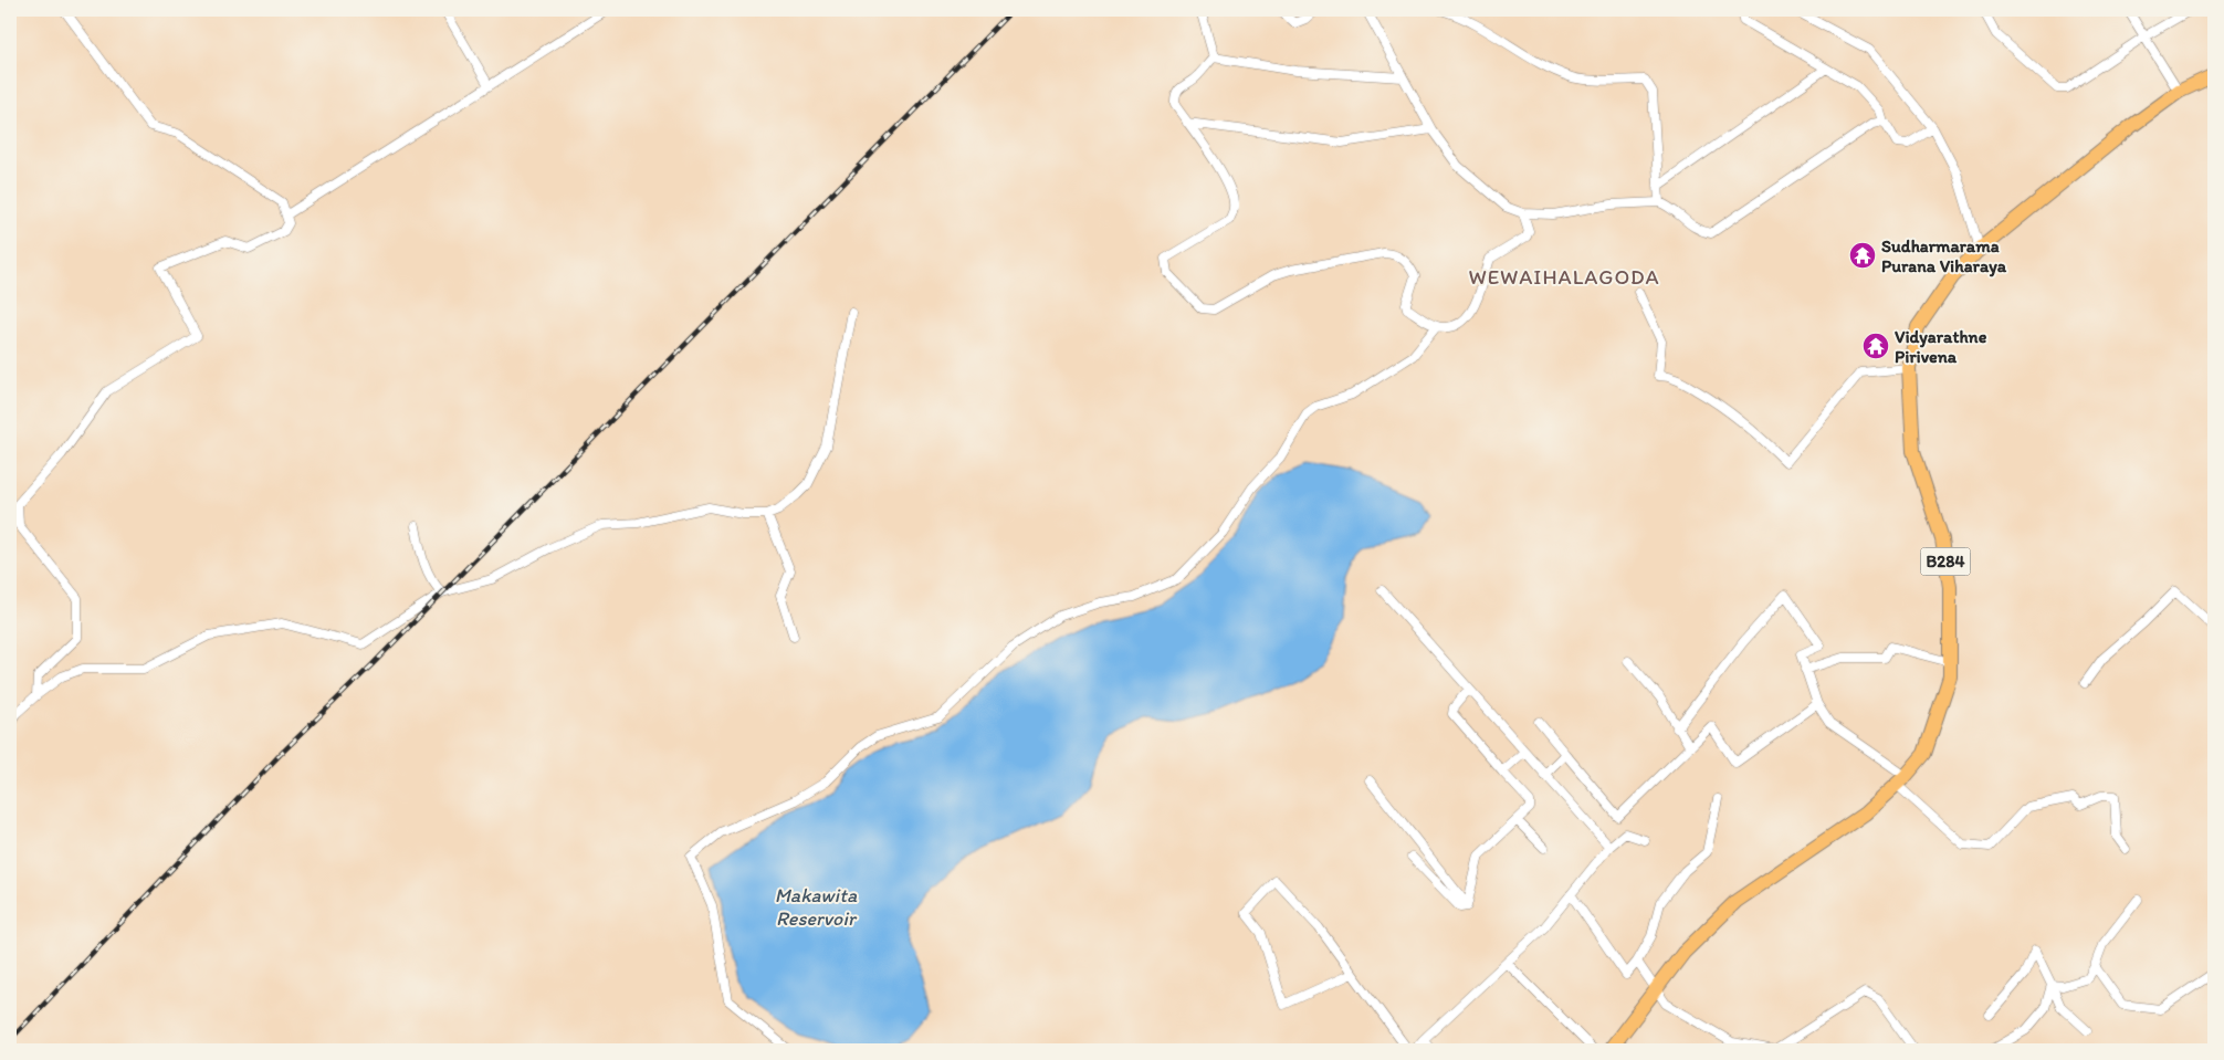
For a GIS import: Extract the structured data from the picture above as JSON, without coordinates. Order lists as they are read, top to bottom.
{
  "streets": {
    "main road": ["B284"]
  },
  "districts": ["WEWAIHALAGODA"],
  "water": ["Makawita Reservoir"],
  "places": {
    "temple": ["Sudharmarama Purana Viharaya", "Vidyarathne Pirivena"]
  }
}
